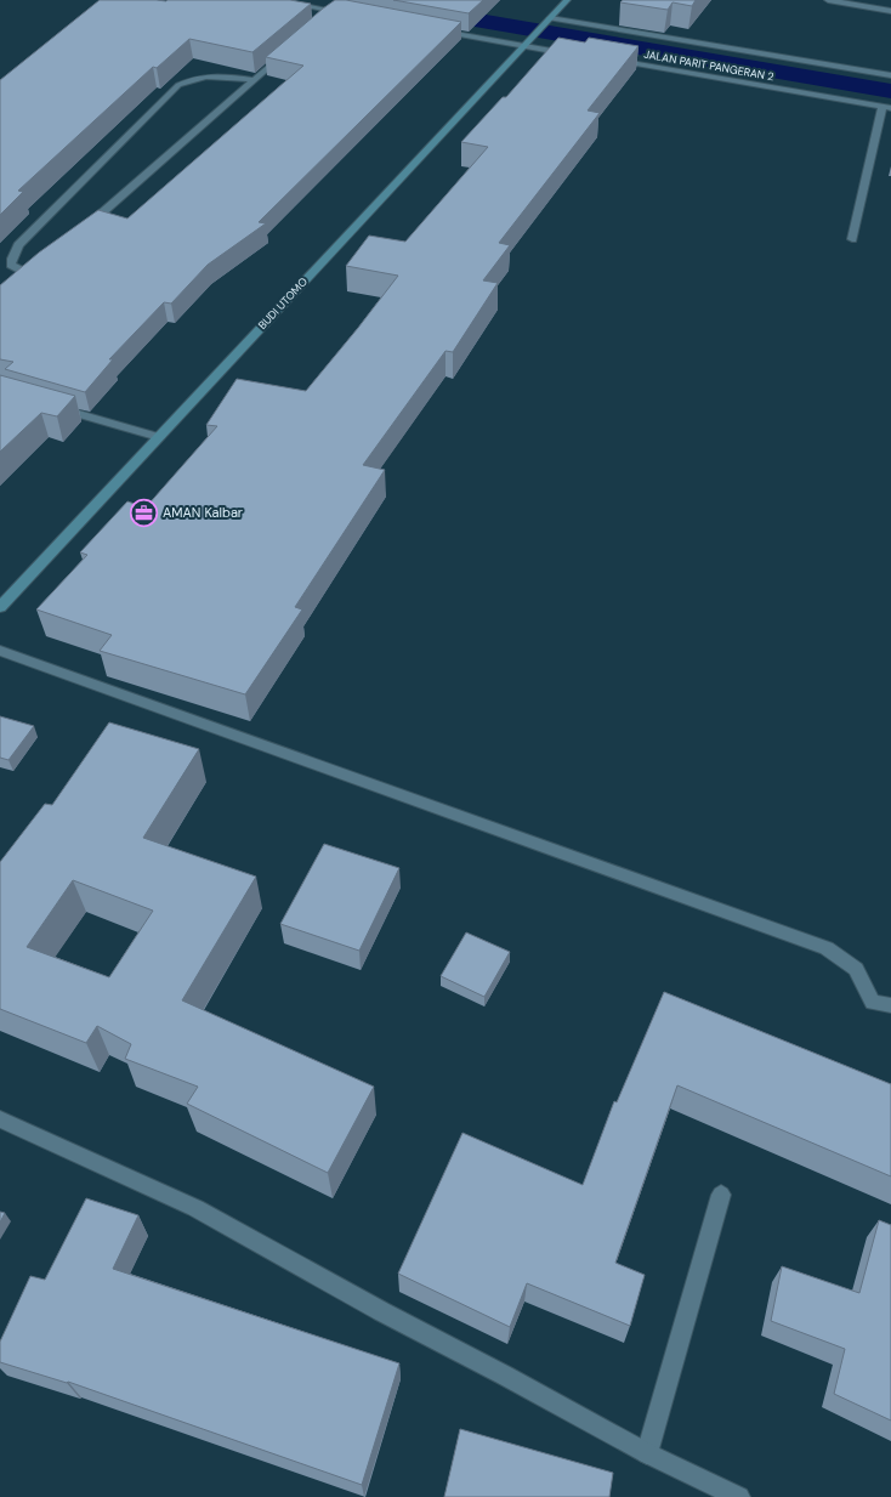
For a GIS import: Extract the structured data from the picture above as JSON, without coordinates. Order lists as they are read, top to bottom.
{
  "streets": {
    "street": ["JALAN PARIT PANGERAN 2", "BUDI UTOMO"]
  },
  "places": {
    "office": ["AMAN Kalbar"]
  }
}
